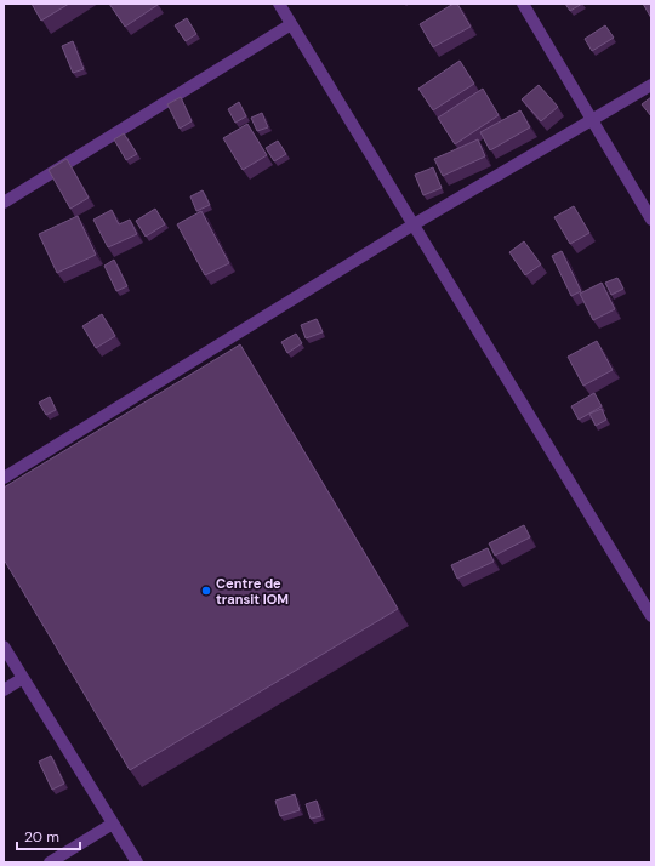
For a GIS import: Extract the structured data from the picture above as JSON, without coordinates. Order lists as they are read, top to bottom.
{
  "places": ["Centre de transit IOM"],
  "scale_bar": "20 m"
}
